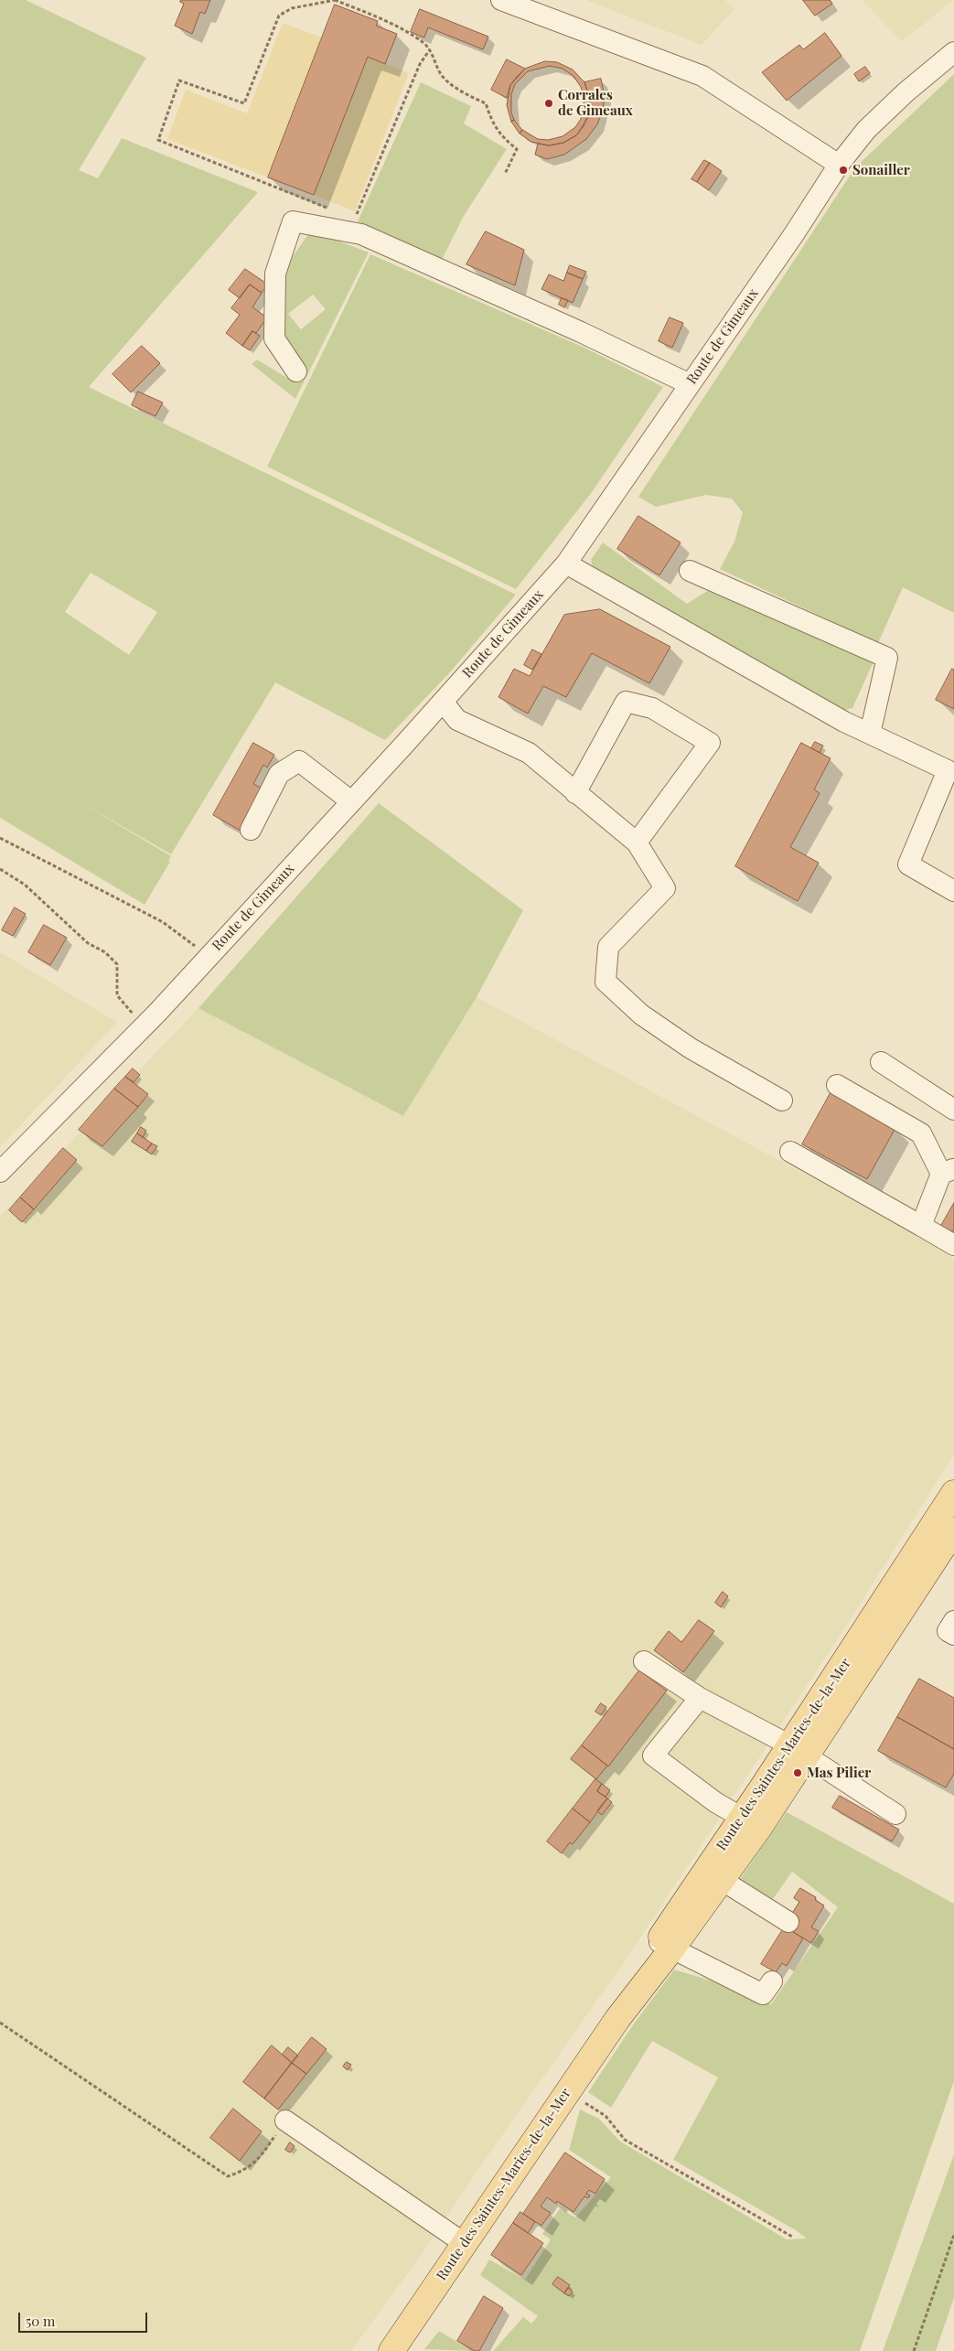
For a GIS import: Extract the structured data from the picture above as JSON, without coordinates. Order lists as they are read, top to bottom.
{
  "streets": {
    "main road": ["Route des Saintes-Maries-de-la-Mer"],
    "street": ["Route de Gimeaux"]
  },
  "places": ["Corrales de Gimeaux", "Sonailler", "Mas Pilier"],
  "scale_bar": "50 m"
}
